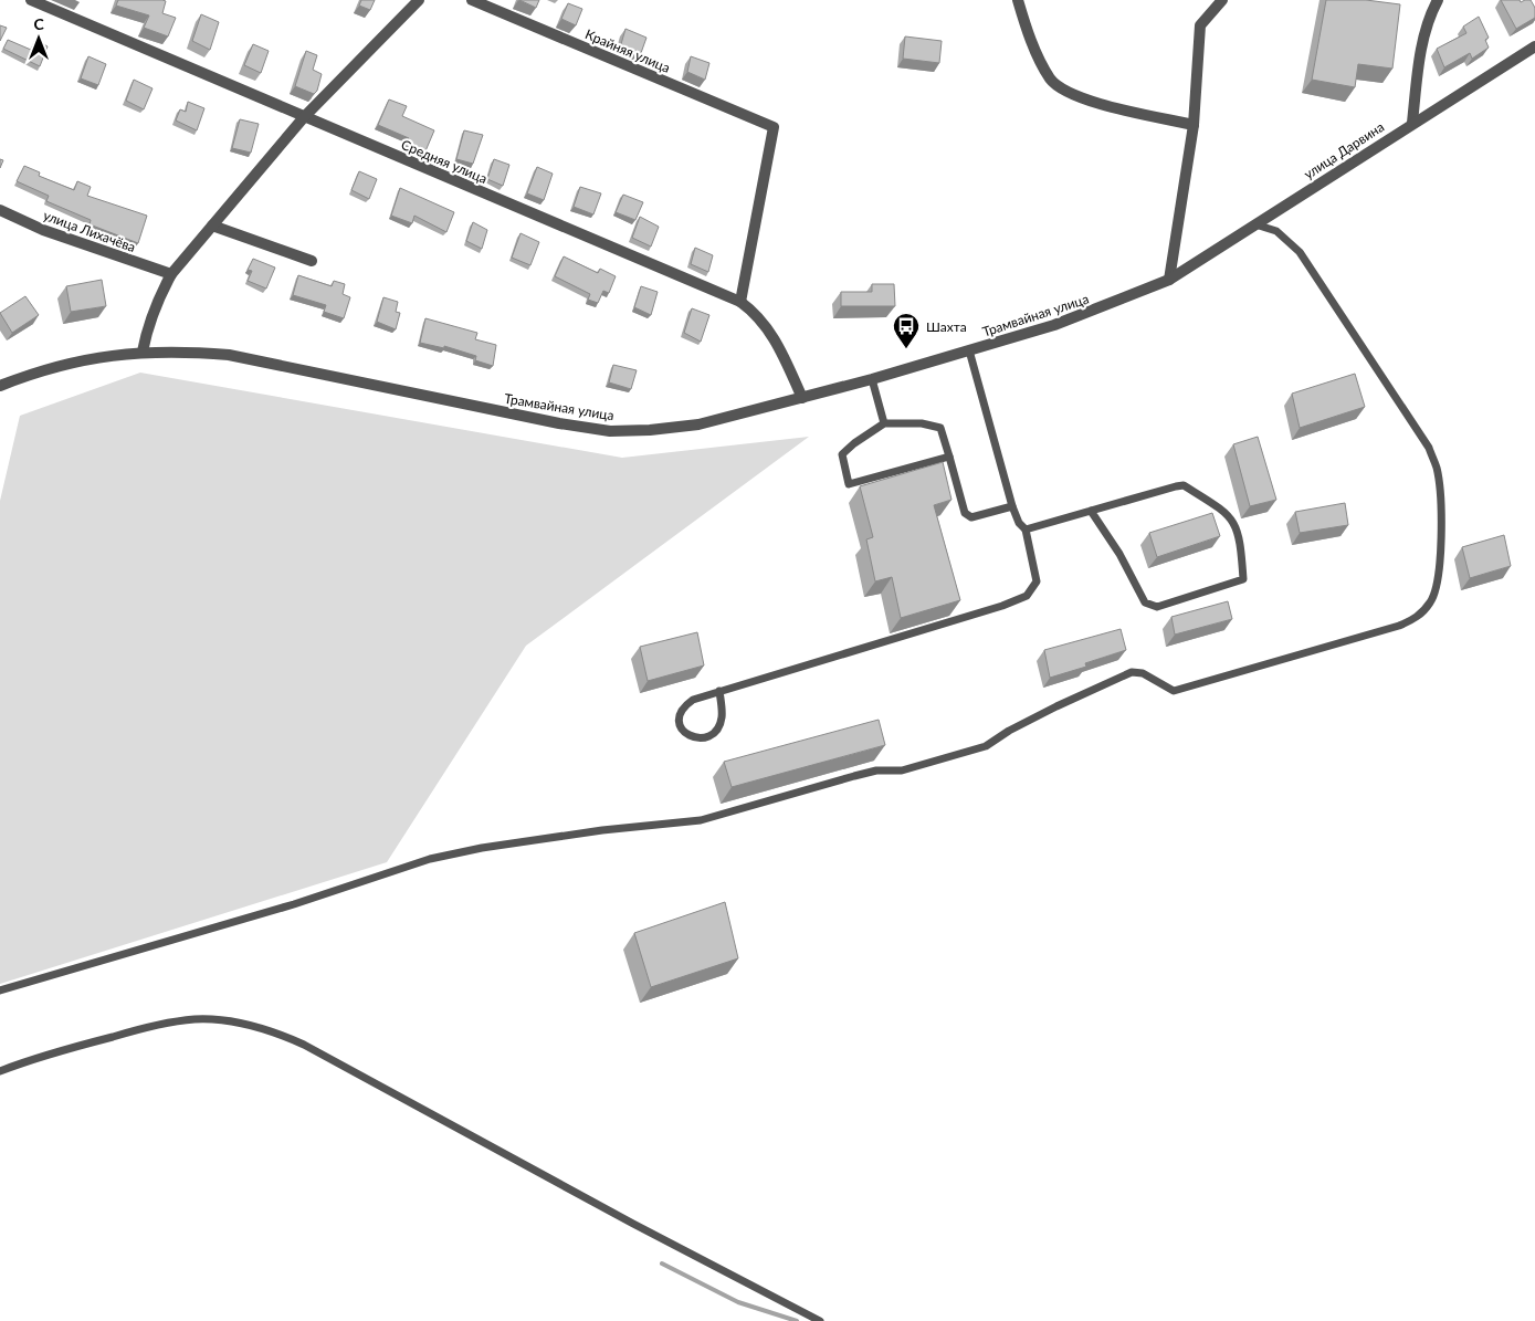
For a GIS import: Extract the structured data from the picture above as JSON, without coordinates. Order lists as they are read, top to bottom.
{
  "streets": {
    "street": [
      "Крайняя улица",
      "улица Дарвина",
      "Средняя улица",
      "улица Лихачёва",
      "Трамвайная улица"
    ]
  },
  "crossings": [
    ["Крайняя улица", "Средняя улица"],
    ["улица Дарвина", "Трамвайная улица"],
    ["Средняя улица", "Трамвайная улица"]
  ],
  "places": {
    "bus stop": ["Шахта"]
  },
  "north": "top"
}
